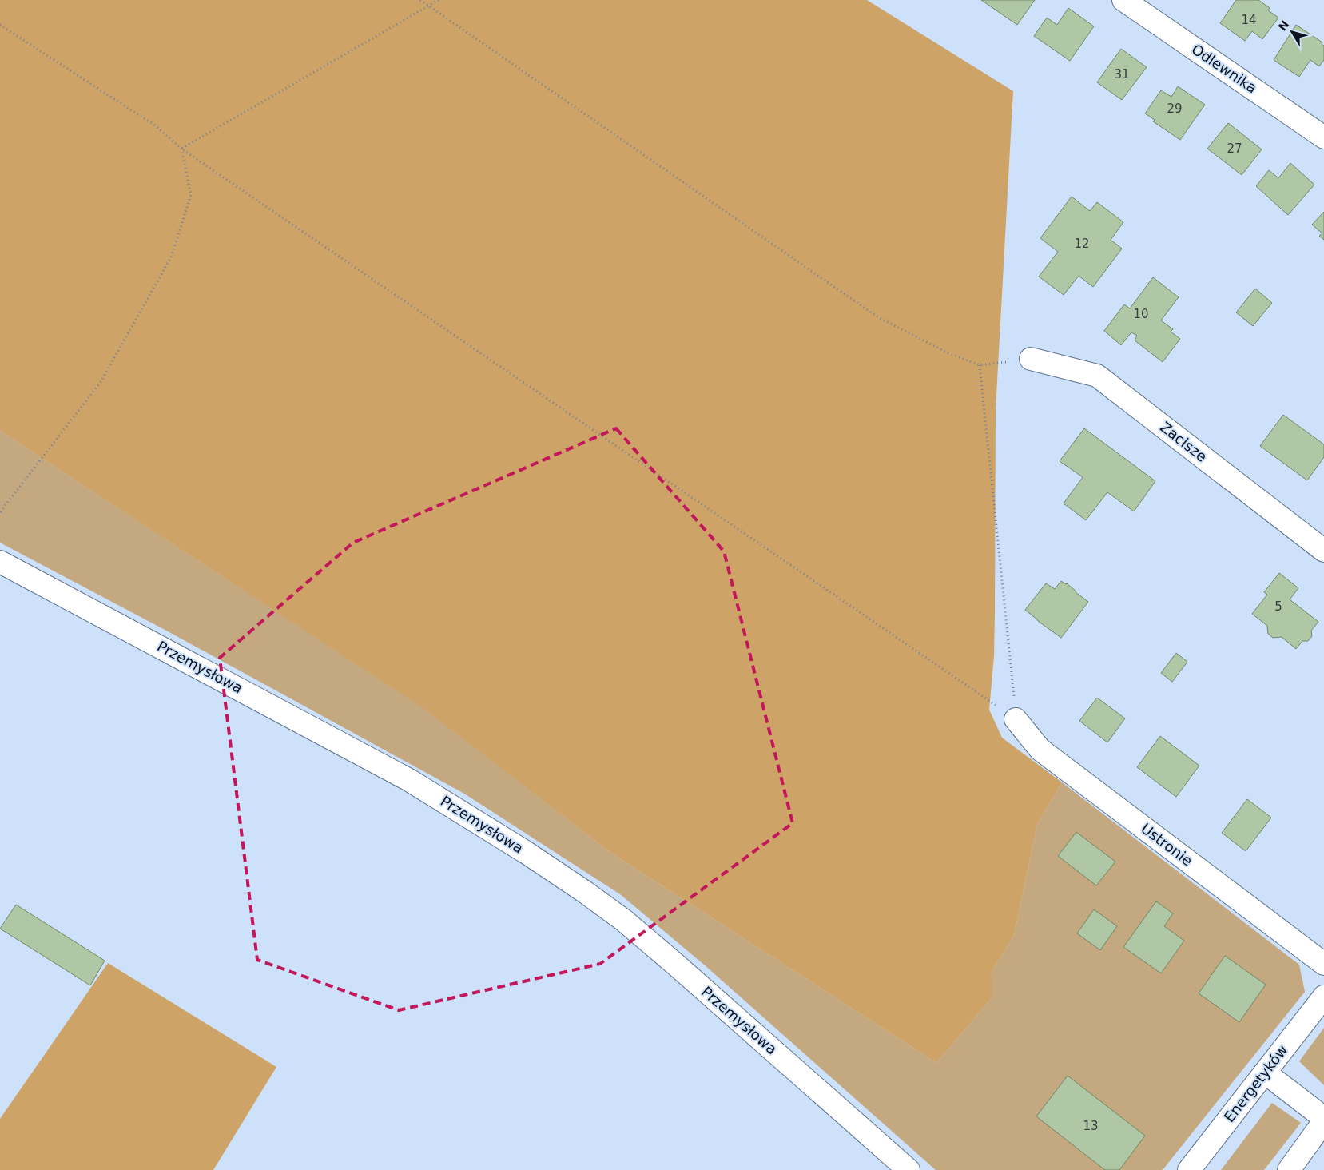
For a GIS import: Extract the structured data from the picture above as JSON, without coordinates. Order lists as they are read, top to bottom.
{
  "streets": {
    "street": [
      "Odlewnika",
      "Zacisze",
      "Przemysłowa",
      "Ustronie",
      "Energetyków"
    ]
  },
  "house_numbers": [
    "14",
    "31",
    "29",
    "27",
    "12",
    "10",
    "5",
    "13"
  ],
  "north": "top left"
}
